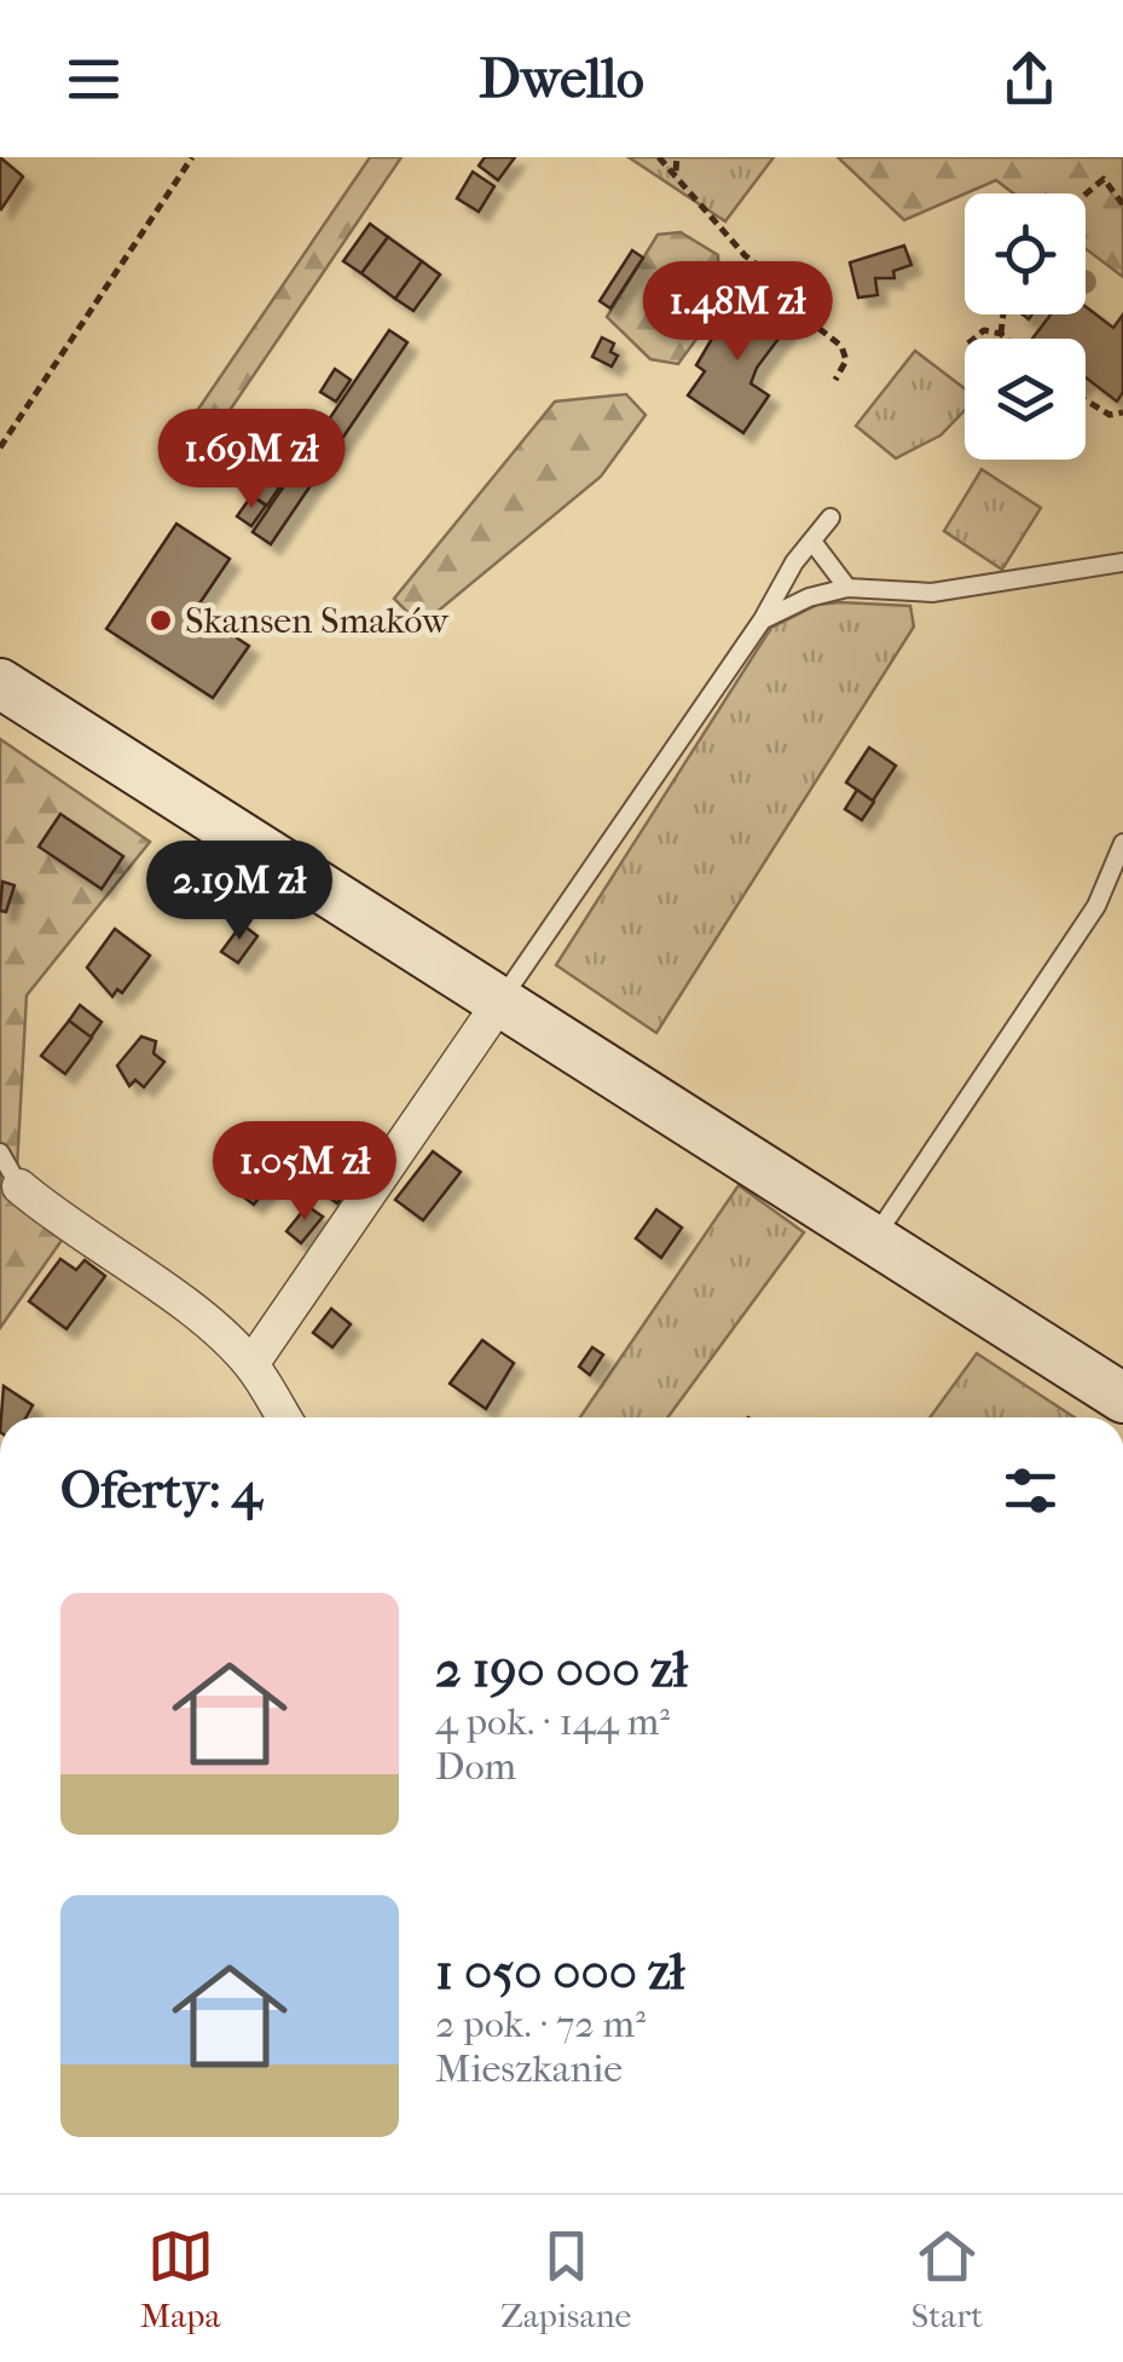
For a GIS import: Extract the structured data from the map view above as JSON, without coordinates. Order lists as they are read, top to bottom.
{
  "places": ["Skansen Smaków"],
  "page": {
    "header": "Dwello",
    "price": [
      "1.48M zł",
      "1.69M zł",
      "2.19M zł",
      "1.05M zł"
    ],
    "heading": "Oferty: 4",
    "list": [
      {
        "name": "2 190 000 zł",
        "note": "4 pok. · 144 m² · Dom"
      },
      {
        "name": "1 050 000 zł",
        "note": "2 pok. · 72 m² · Mieszkanie"
      }
    ],
    "tabs": ["Mapa", "Zapisane", "Start"]
  }
}
